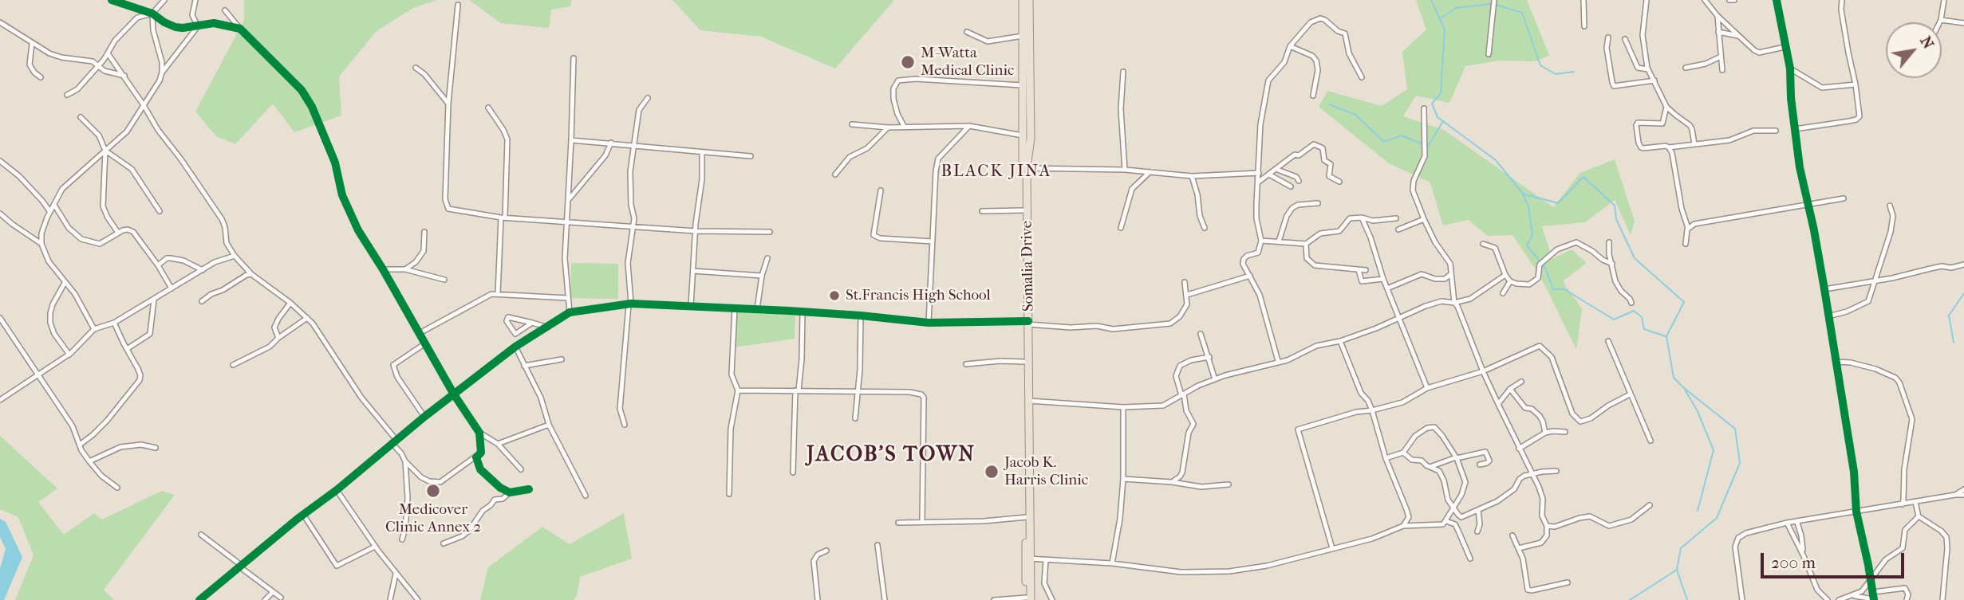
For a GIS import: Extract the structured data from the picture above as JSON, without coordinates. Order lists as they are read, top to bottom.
{
  "streets": {
    "main road": ["Somalia Drive"]
  },
  "districts": ["BLACK JINA", "JACOB'S TOWN"],
  "places": [
    "M-Watta Medical Clinic",
    "St.Francis High School",
    "Jacob K. Harris Clinic",
    "Medicover Clinic Annex 2"
  ],
  "scale_bar": "200 m",
  "north": "top right"
}
